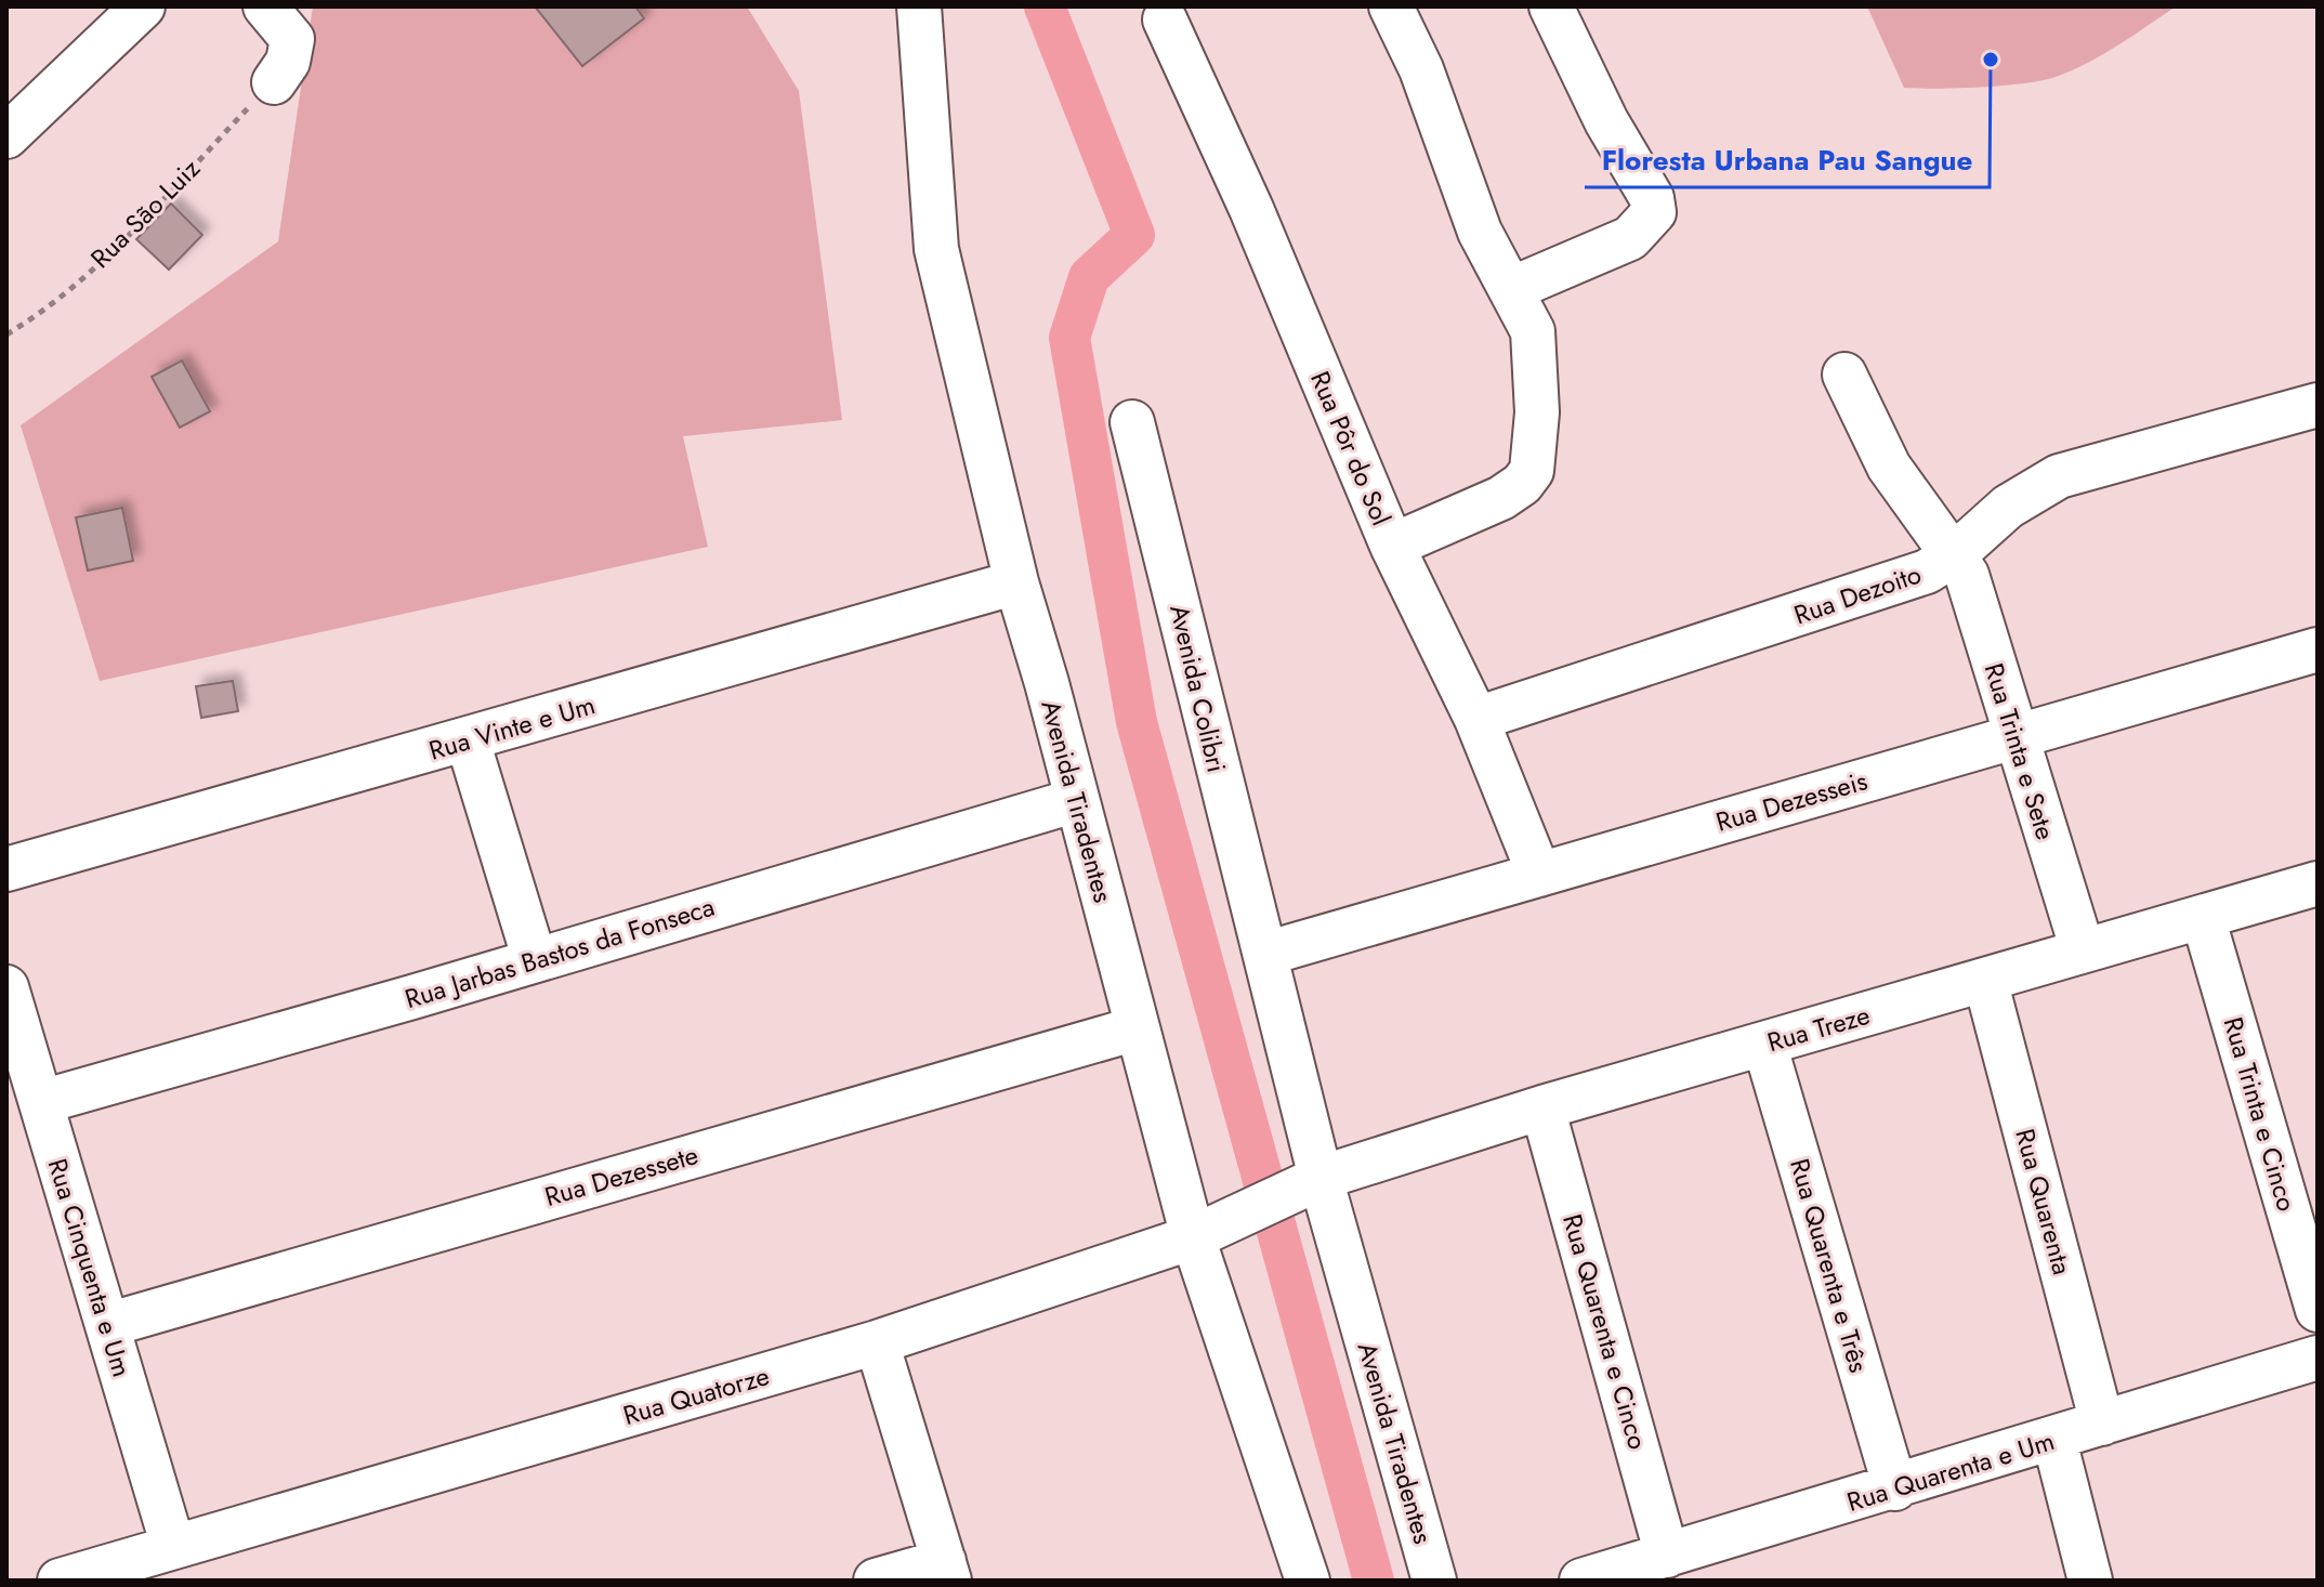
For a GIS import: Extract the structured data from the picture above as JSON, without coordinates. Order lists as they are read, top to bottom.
{
  "streets": {
    "street": [
      "Rua Pôr do Sol",
      "Rua Dezoito",
      "Avenida Colibri",
      "Rua Vinte e Um",
      "Rua Trinta e Sete",
      "Avenida Tiradentes",
      "Rua Dezesseis",
      "Rua Jarbas Bastos da Fonseca",
      "Rua Treze",
      "Rua Trinta e Cinco",
      "Rua Dezessete",
      "Rua Quarenta",
      "Rua Quarenta e Três",
      "Rua Cinquenta e Um",
      "Rua Quarenta e Cinco",
      "Rua Quatorze",
      "Rua Quarenta e Um"
    ],
    "path": ["Rua São Luiz"]
  },
  "crossings": [
    ["Rua Pôr do Sol", "Rua Dezoito"],
    ["Rua Pôr do Sol", "Rua Dezesseis"],
    ["Rua Dezoito", "Rua Trinta e Sete"],
    ["Avenida Colibri", "Avenida Tiradentes"],
    ["Avenida Colibri", "Rua Dezesseis"],
    ["Rua Vinte e Um", "Avenida Tiradentes"],
    ["Rua Trinta e Sete", "Rua Dezesseis"],
    ["Rua Trinta e Sete", "Rua Treze"],
    ["Avenida Tiradentes", "Rua Dezesseis"],
    ["Avenida Tiradentes", "Rua Jarbas Bastos da Fonseca"],
    ["Avenida Tiradentes", "Rua Treze"],
    ["Avenida Tiradentes", "Rua Dezessete"],
    ["Avenida Tiradentes", "Rua Quatorze"],
    ["Rua Jarbas Bastos da Fonseca", "Rua Cinquenta e Um"],
    ["Rua Treze", "Rua Trinta e Cinco"],
    ["Rua Treze", "Rua Quarenta"],
    ["Rua Treze", "Rua Quarenta e Três"],
    ["Rua Treze", "Rua Quarenta e Cinco"],
    ["Rua Treze", "Rua Quatorze"],
    ["Rua Dezessete", "Rua Cinquenta e Um"],
    ["Rua Quarenta", "Rua Quarenta e Um"],
    ["Rua Quarenta e Três", "Rua Quarenta e Um"],
    ["Rua Cinquenta e Um", "Rua Quatorze"],
    ["Rua Quarenta e Cinco", "Rua Quarenta e Um"]
  ],
  "places": ["Floresta Urbana Pau Sangue"]
}
